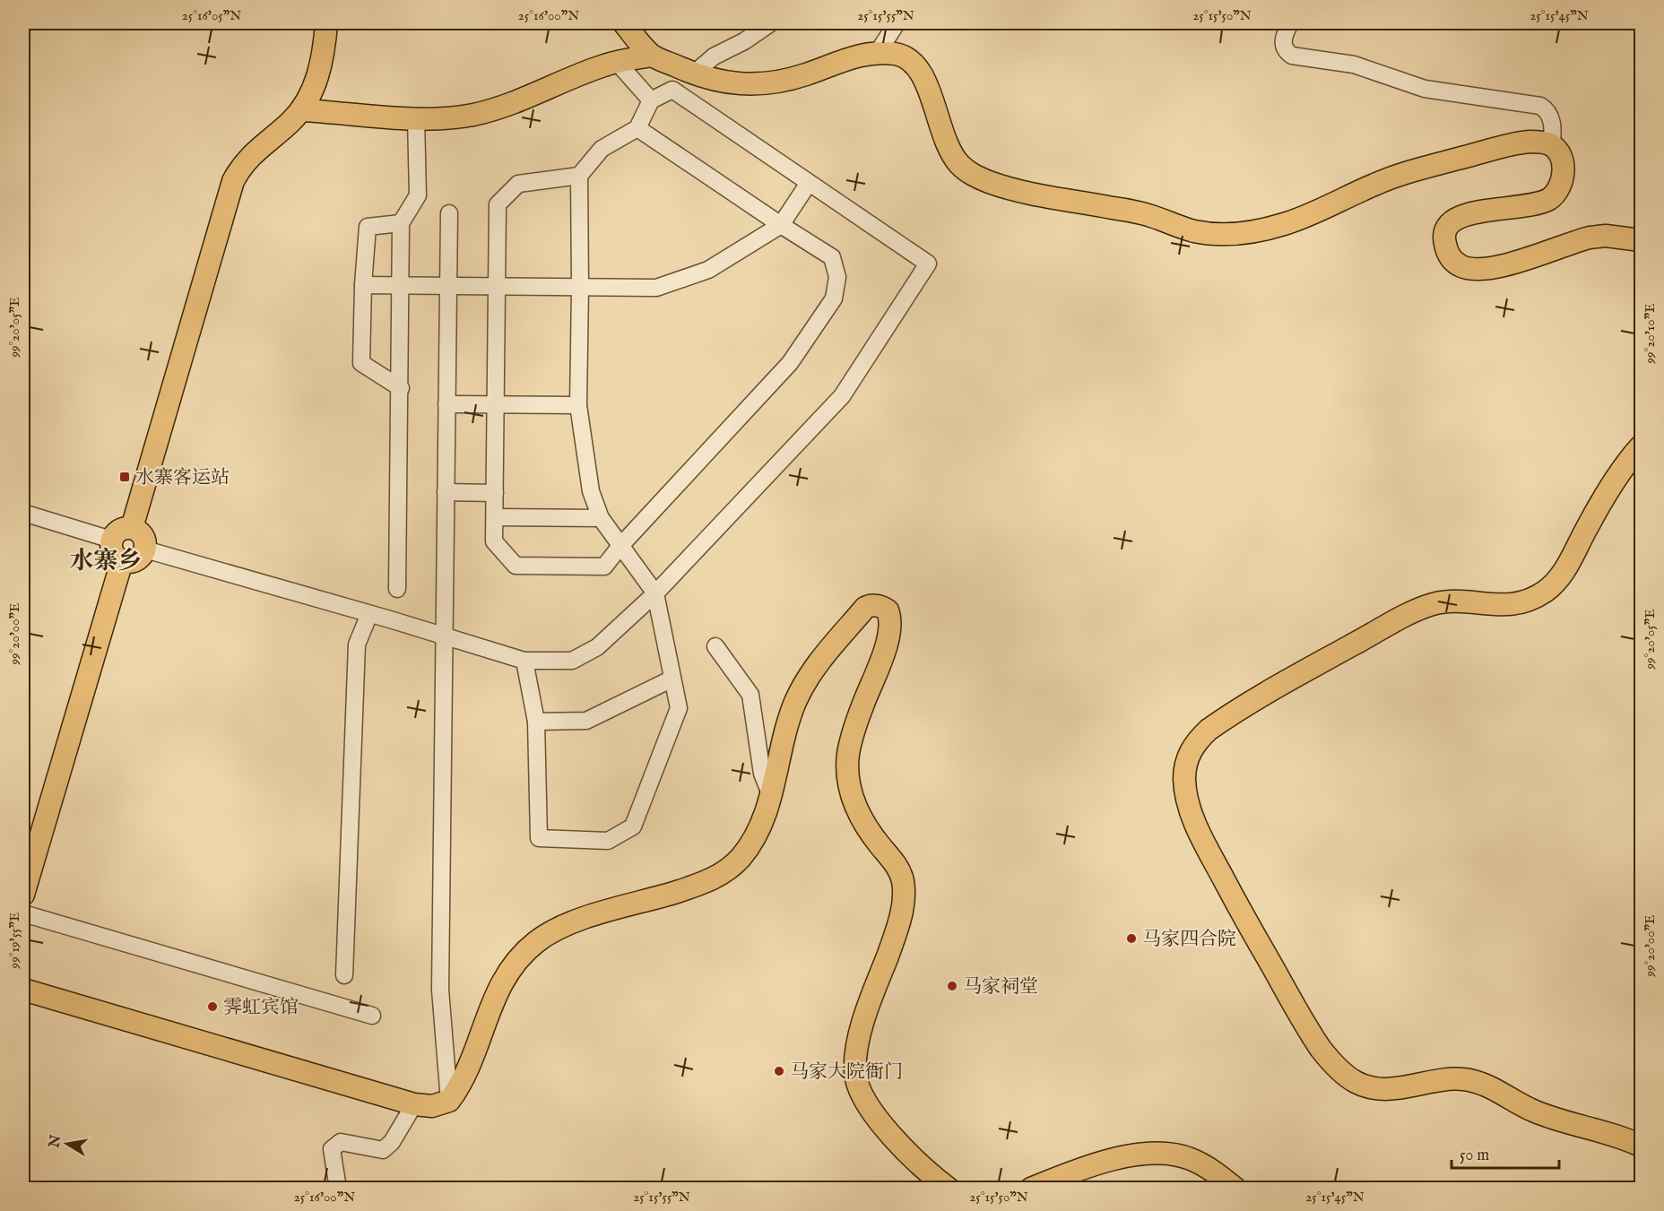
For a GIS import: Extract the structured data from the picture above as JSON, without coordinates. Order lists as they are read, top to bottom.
{
  "districts": ["水寨乡"],
  "places": {
    "transit": ["水寨客运站"],
    "other": [
      "马家四合院",
      "马家祠堂",
      "霁虹宾馆",
      "马家大院衙门"
    ]
  },
  "scale_bar": "50 m",
  "north": "left",
  "coordinates": [
    "25°16'05\"N",
    "25°16'00\"N",
    "25°15'55\"N",
    "25°15'50\"N",
    "25°15'45\"N",
    "99°20'05\"E",
    "99°20'10\"E",
    "99°20'00\"E",
    "99°19'55\"E"
  ]
}
